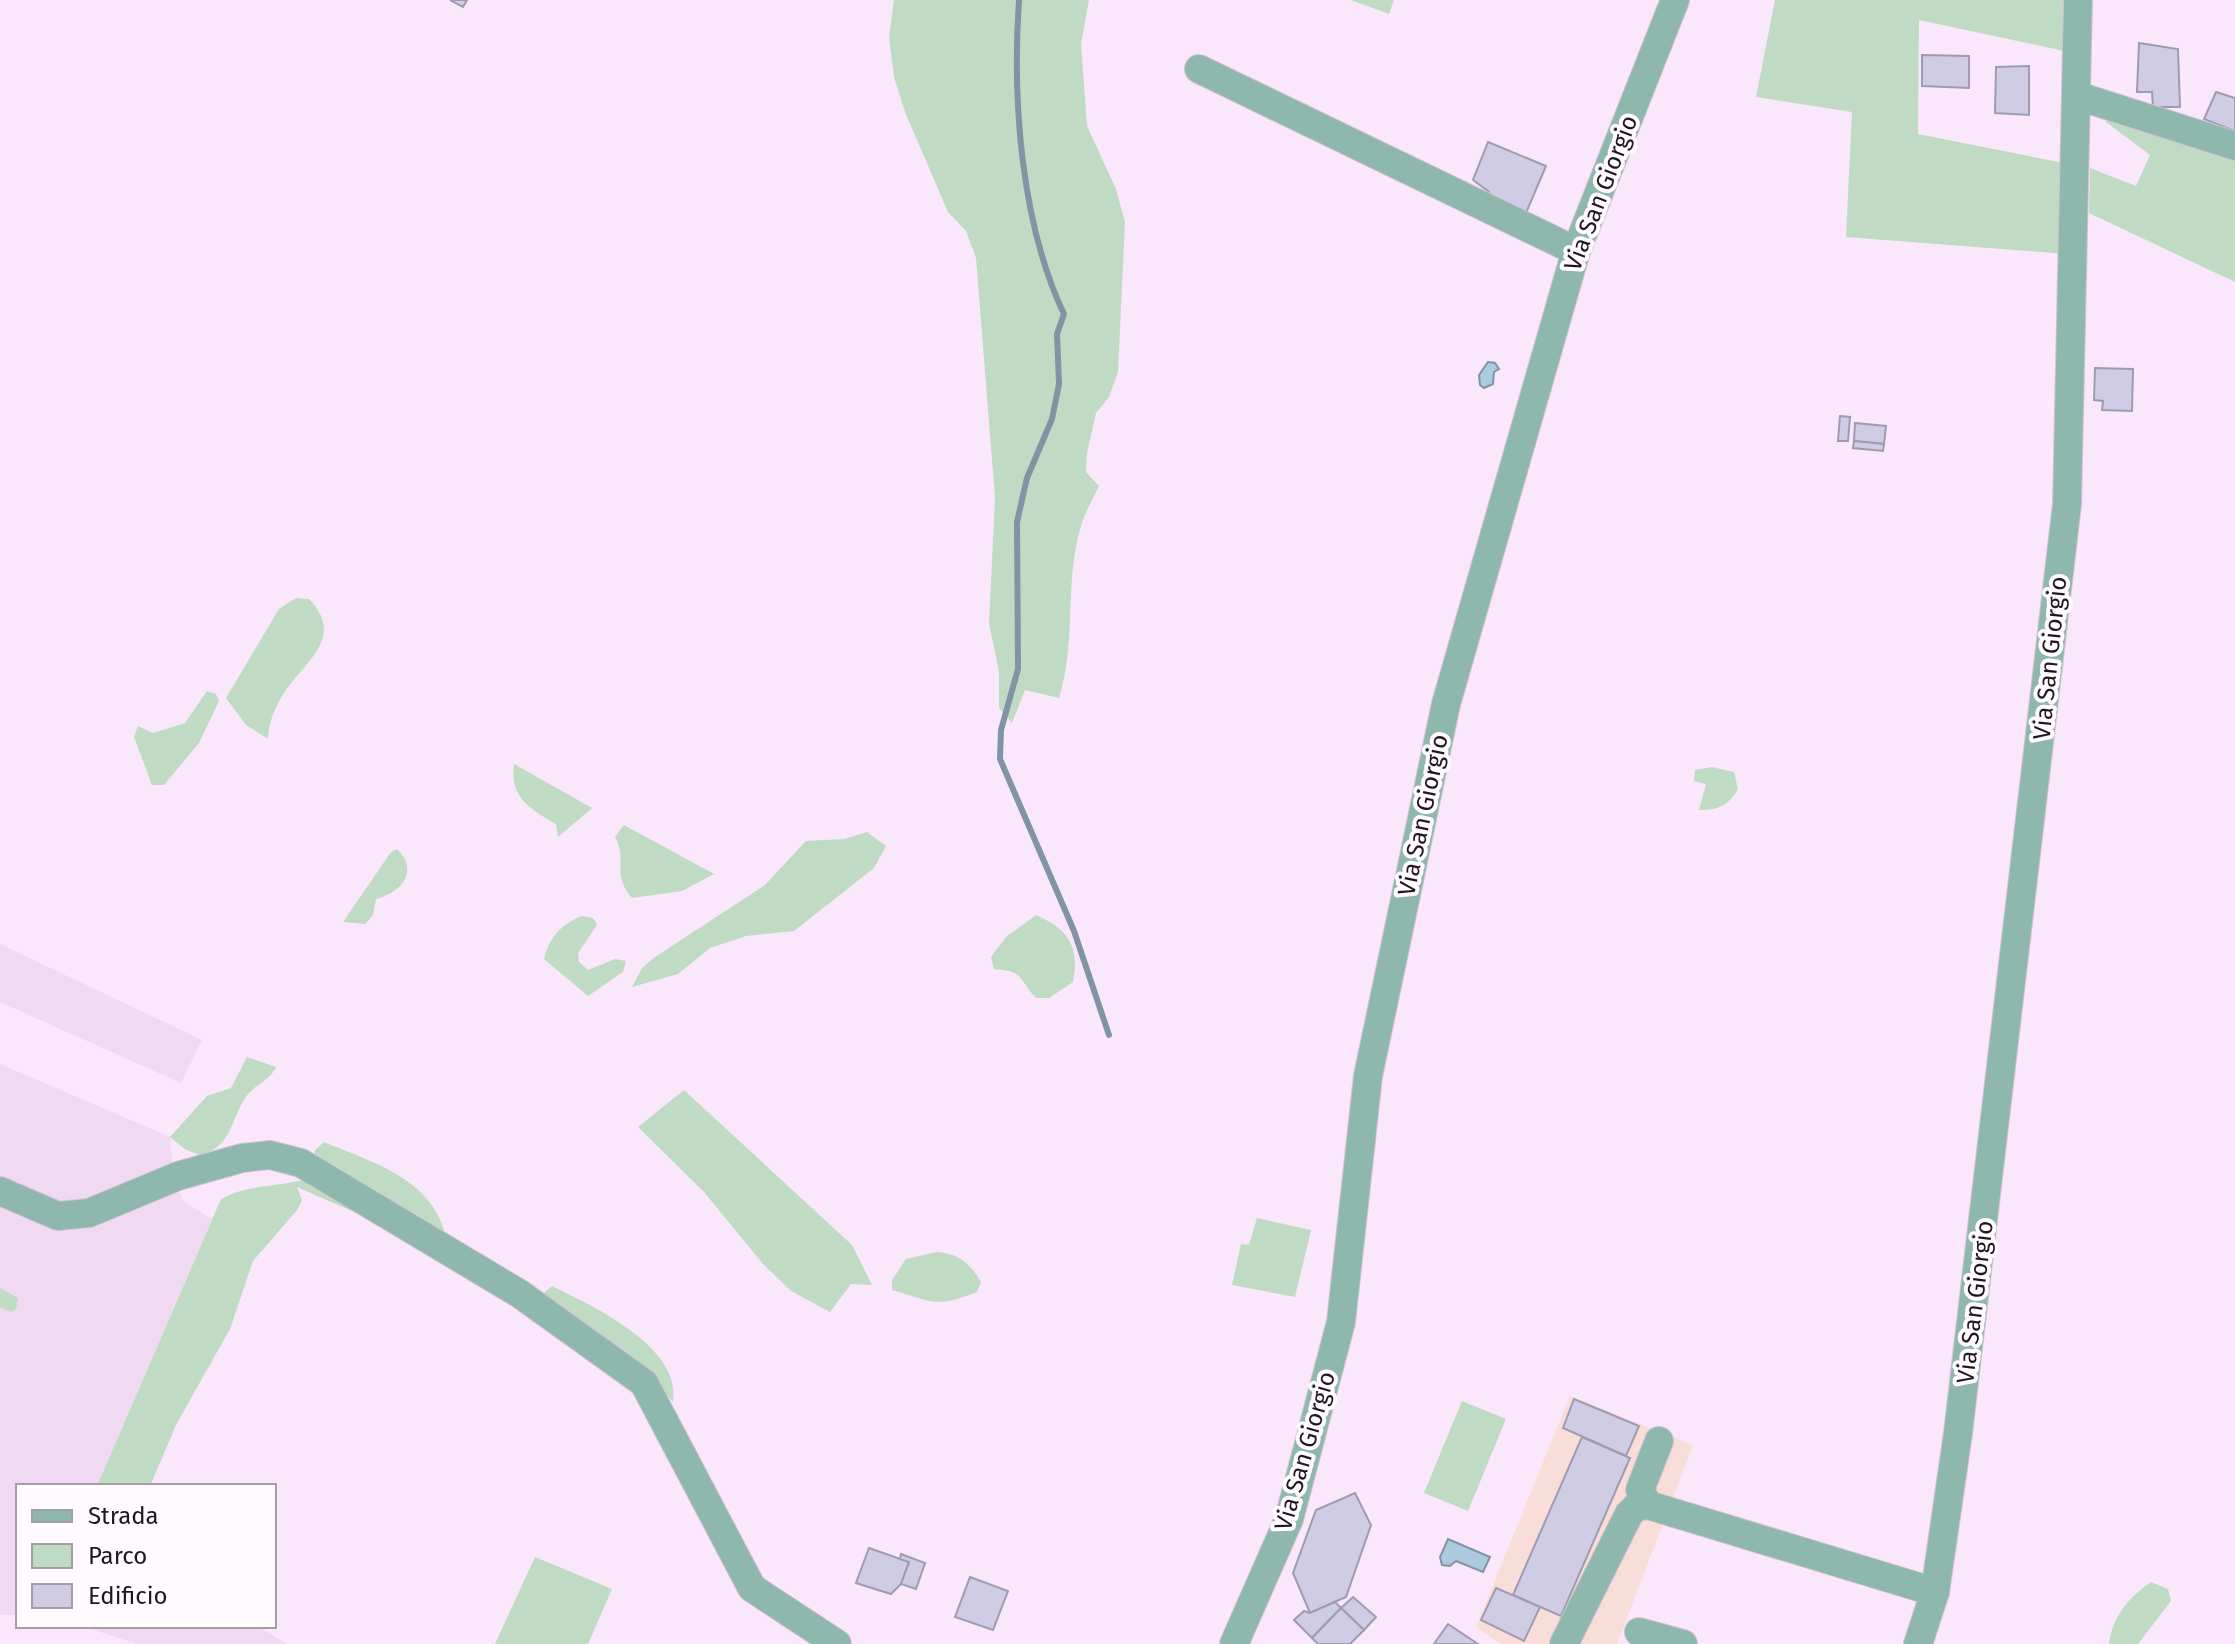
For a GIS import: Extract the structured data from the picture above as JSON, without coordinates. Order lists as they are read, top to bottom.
{
  "streets": {
    "street": ["Via San Giorgio"]
  },
  "legend": ["Strada", "Parco", "Edificio"]
}
